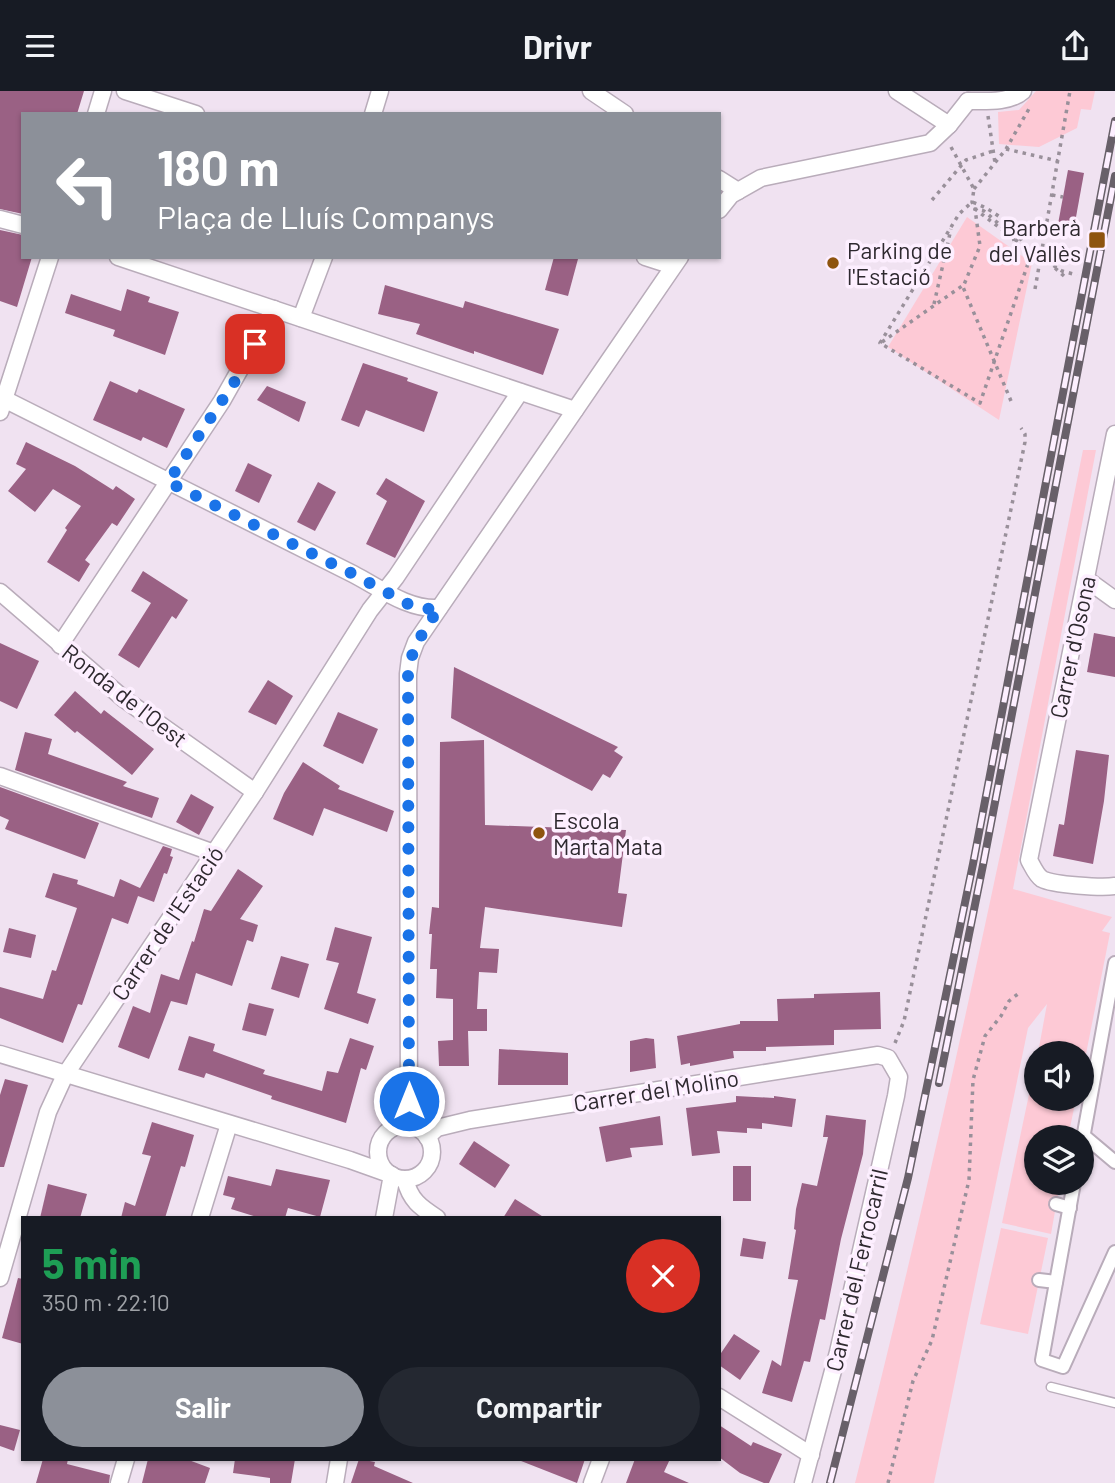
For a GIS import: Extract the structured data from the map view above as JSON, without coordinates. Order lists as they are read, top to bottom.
{
  "streets": {
    "street": [
      "Carrer d'Osona",
      "Ronda de l'Oest",
      "Carrer de l'Estació",
      "Carrer del Molino",
      "Carrer del Ferrocarril"
    ]
  },
  "crossings": [
    ["Ronda de l'Oest", "Carrer de l'Estació"],
    ["Carrer del Molino", "Carrer del Ferrocarril"]
  ],
  "places": {
    "transit": ["Barberà del Vallès"],
    "other": ["Parking de l'Estació", "Escola Marta Mata"]
  },
  "page": {
    "header": "Drivr",
    "turn": ["180 m", "Plaça de Lluís Companys"],
    "heading": ["5 min", "350 m · 22:10"],
    "buttons": ["Salir", "Compartir"]
  }
}
